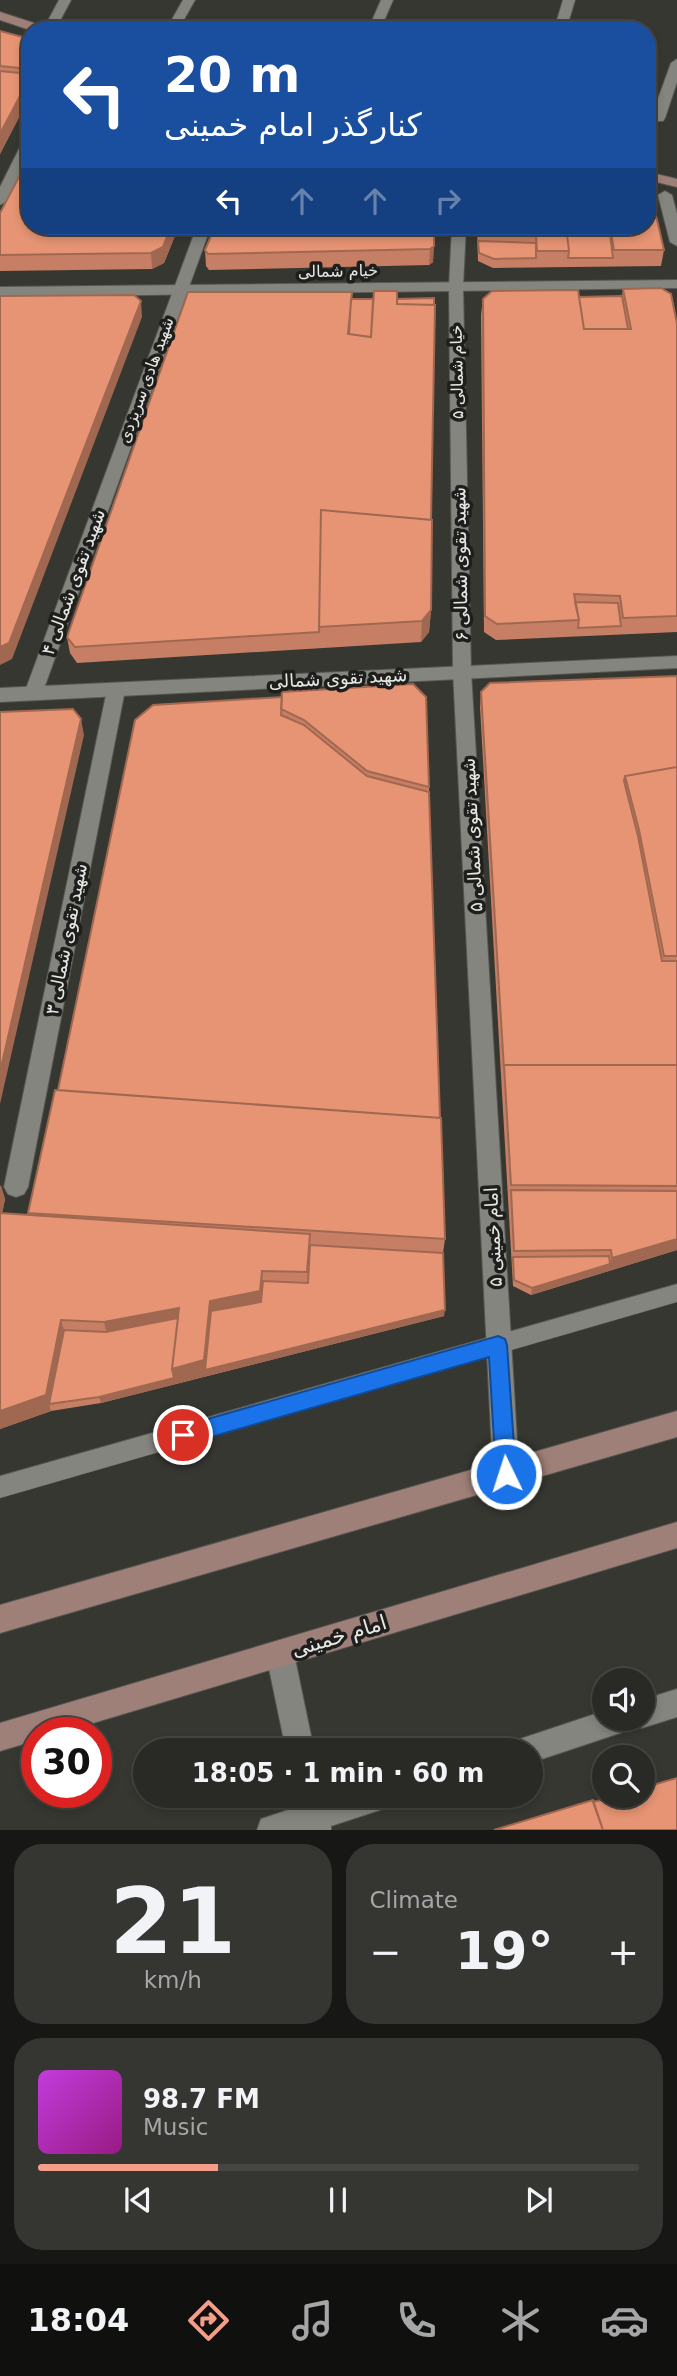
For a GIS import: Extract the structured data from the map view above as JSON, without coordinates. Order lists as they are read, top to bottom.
{
  "streets": {
    "main road": ["امام خمینی"],
    "street": [
      "خیام شمالی",
      "خیام شمالی ۵",
      "شهید هادی سریزدی",
      "شهید تقوی شمالی ۶",
      "شهید تقوی شمالی ۴",
      "شهید تقوی شمالی",
      "شهید تقوی شمالی ۵",
      "شهید تقوی شمالی ۳",
      "امام خمینی ۵"
    ]
  },
  "crossings": [
    ["خیام شمالی", "خیام شمالی ۵"],
    ["خیام شمالی", "شهید هادی سریزدی"],
    ["خیام شمالی ۵", "شهید تقوی شمالی ۶"],
    ["شهید هادی سریزدی", "شهید تقوی شمالی ۴"],
    ["شهید تقوی شمالی ۶", "شهید تقوی شمالی"],
    ["شهید تقوی شمالی ۶", "شهید تقوی شمالی ۵"],
    ["شهید تقوی شمالی ۴", "شهید تقوی شمالی"],
    ["شهید تقوی شمالی", "شهید تقوی شمالی ۵"],
    ["شهید تقوی شمالی", "شهید تقوی شمالی ۳"],
    ["شهید تقوی شمالی ۵", "امام خمینی ۵"]
  ],
  "page": {
    "turn": ["20 m", "کنارگذر امام خمینی"],
    "limit": "30",
    "trip": "18:05 · 1 min · 60 m",
    "tile": [
      ["21", "km/h"],
      "Climate"
    ],
    "heat": ["−", "19°", "+"],
    "song": ["98.7 FM", "Music"],
    "tabs": "18:04"
  }
}
